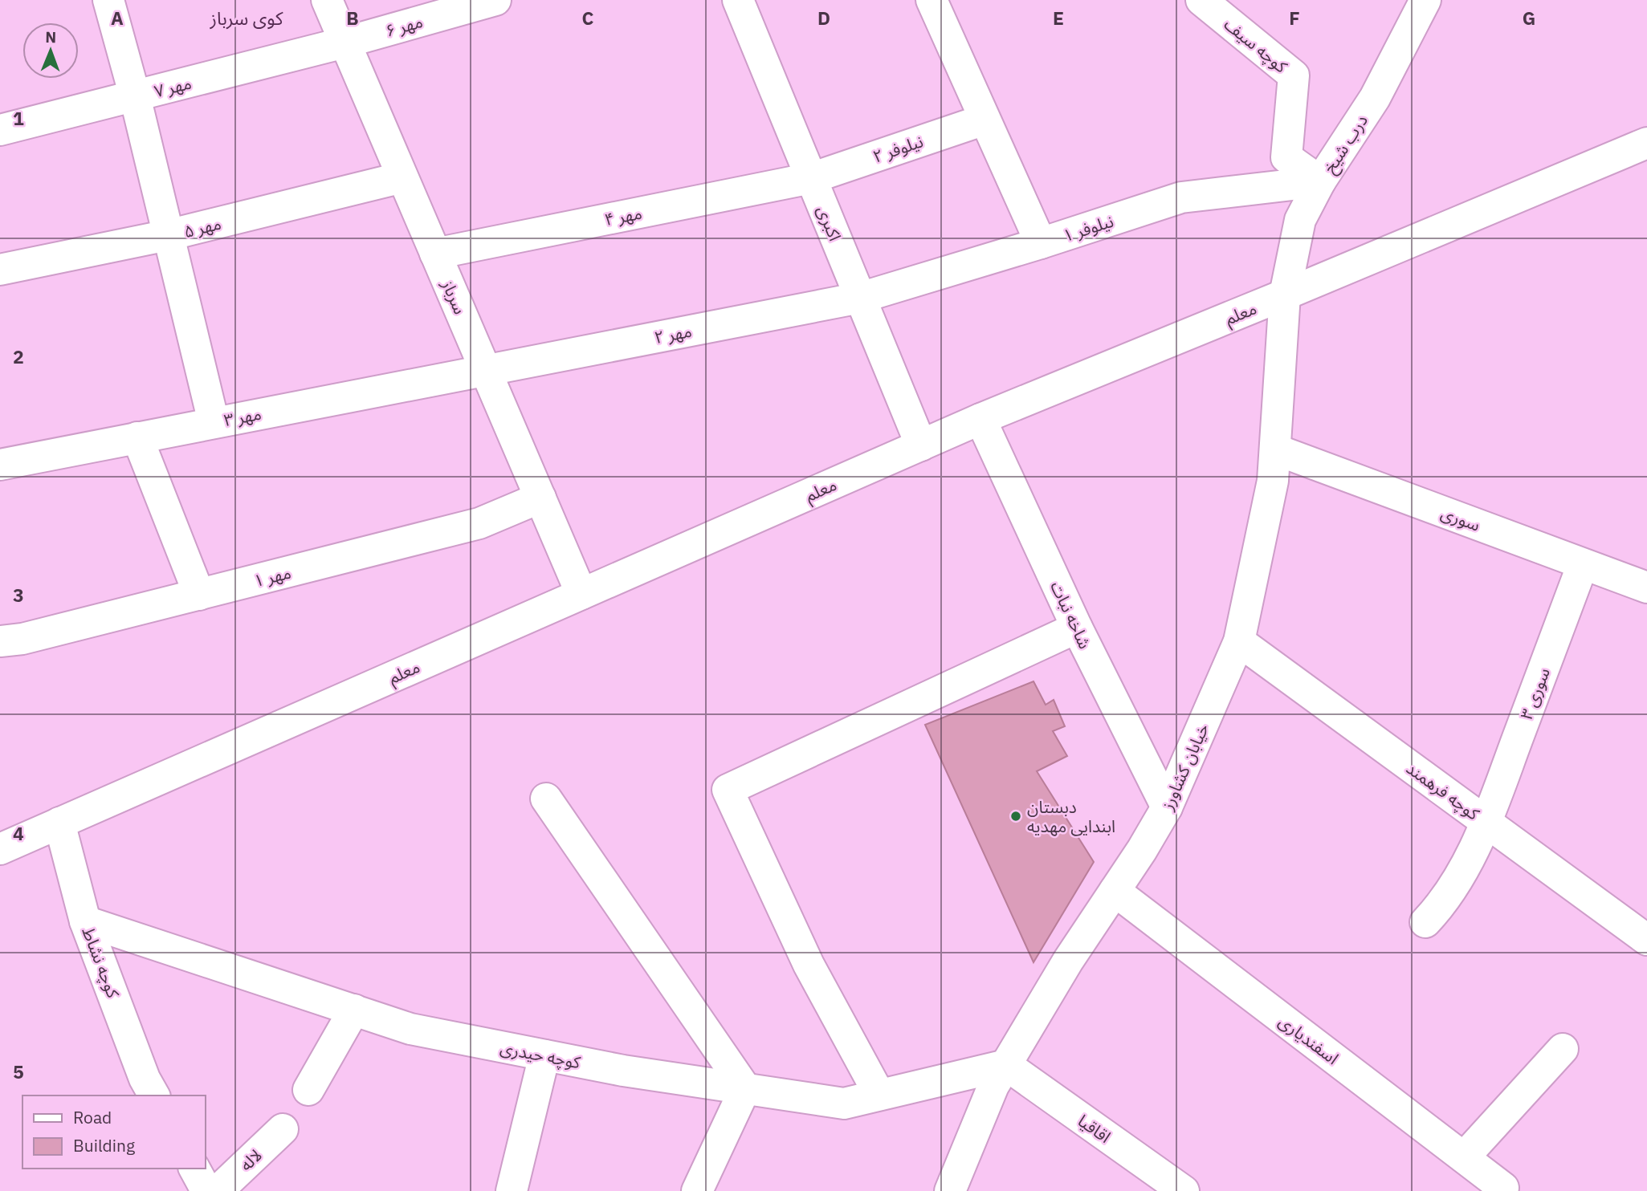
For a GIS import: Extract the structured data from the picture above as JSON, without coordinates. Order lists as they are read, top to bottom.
{
  "streets": {
    "street": [
      "مهر ۶",
      "کوچه سیف",
      "مهر ۷",
      "درب شیخ",
      "نیلوفر ۲",
      "مهر ۴",
      "اکبری",
      "مهر ۵",
      "نیلوفر ۱",
      "سرباز",
      "معلم",
      "مهر ۲",
      "مهر ۳",
      "سوری",
      "مهر ۱",
      "شاخه نبات",
      "سوری ۳",
      "خیابان کشاورز",
      "کوچه فرهمند",
      "کوچه نشاط",
      "اسفندیاری",
      "کوچه حیدری",
      "اقاقیا",
      "لاله"
    ]
  },
  "crossings": [
    ["مهر ۶", "مهر ۷"],
    ["مهر ۶", "سرباز"],
    ["کوچه سیف", "درب شیخ"],
    ["کوچه سیف", "نیلوفر ۱"],
    ["مهر ۷", "سرباز"],
    ["درب شیخ", "نیلوفر ۱"],
    ["درب شیخ", "معلم"],
    ["درب شیخ", "خیابان کشاورز"],
    ["نیلوفر ۲", "مهر ۴"],
    ["نیلوفر ۲", "اکبری"],
    ["مهر ۴", "اکبری"],
    ["مهر ۴", "سرباز"],
    ["اکبری", "نیلوفر ۱"],
    ["اکبری", "معلم"],
    ["اکبری", "مهر ۲"],
    ["مهر ۵", "سرباز"],
    ["نیلوفر ۱", "مهر ۲"],
    ["سرباز", "معلم"],
    ["سرباز", "مهر ۲"],
    ["سرباز", "مهر ۳"],
    ["سرباز", "مهر ۱"],
    ["معلم", "شاخه نبات"],
    ["معلم", "خیابان کشاورز"],
    ["معلم", "کوچه نشاط"],
    ["مهر ۲", "مهر ۳"],
    ["سوری", "سوری ۳"],
    ["سوری", "خیابان کشاورز"],
    ["شاخه نبات", "خیابان کشاورز"],
    ["سوری ۳", "کوچه فرهمند"],
    ["خیابان کشاورز", "کوچه فرهمند"],
    ["خیابان کشاورز", "اسفندیاری"],
    ["خیابان کشاورز", "کوچه حیدری"],
    ["خیابان کشاورز", "اقاقیا"],
    ["کوچه نشاط", "کوچه حیدری"],
    ["کوچه حیدری", "اقاقیا"]
  ],
  "districts": ["کوی سرباز"],
  "places": ["دبستان ابندایی مهدیه"],
  "legend": ["Road", "Building"],
  "north": "top",
  "grid": {
    "columns": [
      "A",
      "B",
      "C",
      "D",
      "E",
      "F",
      "G"
    ],
    "rows": [
      "1",
      "2",
      "3",
      "4",
      "5"
    ]
  }
}
